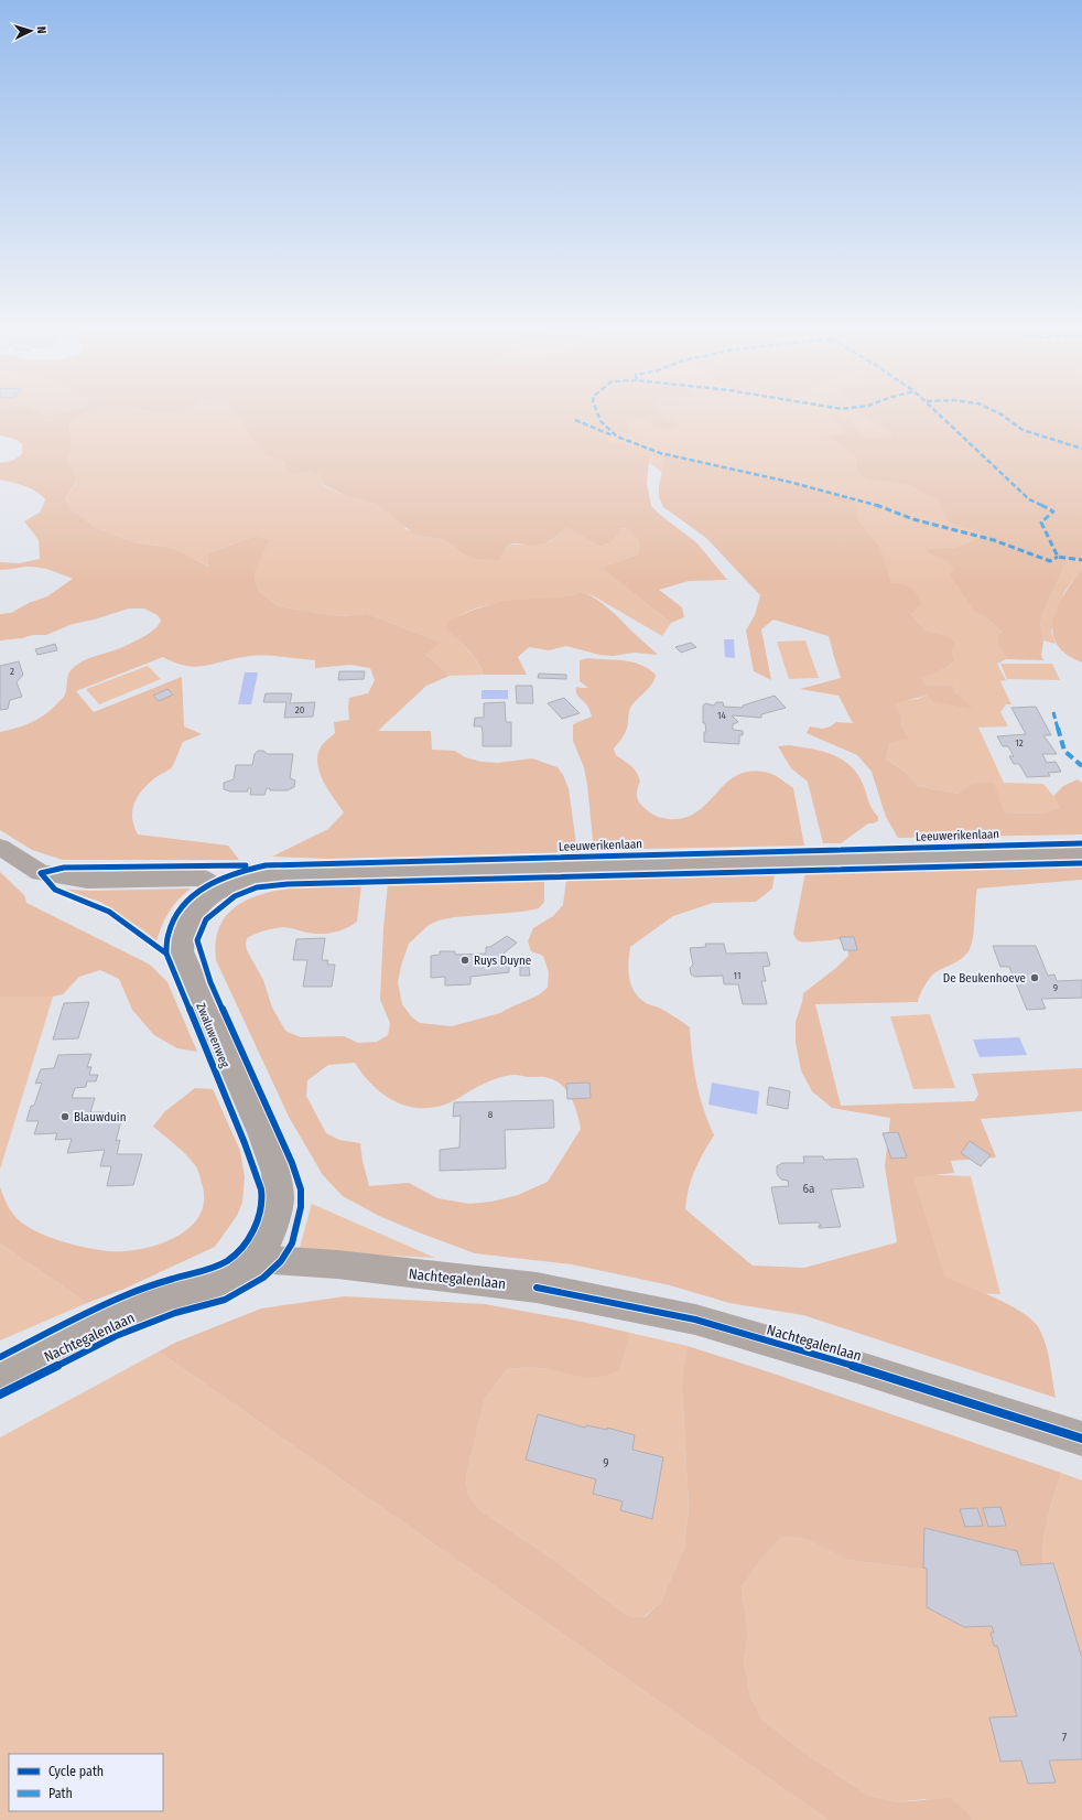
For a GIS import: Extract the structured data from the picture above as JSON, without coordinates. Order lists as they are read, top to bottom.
{
  "streets": {
    "street": ["Leeuwerikenlaan", "Zwaluwenweg", "Nachtegalenlaan"]
  },
  "crossings": [
    ["Leeuwerikenlaan", "Zwaluwenweg"],
    ["Zwaluwenweg", "Nachtegalenlaan"]
  ],
  "places": ["Ruys Duyne", "De Beukenhoeve", "Blauwduin"],
  "house_numbers": [
    "2",
    "20",
    "14",
    "12",
    "11",
    "9",
    "8",
    "6a",
    "9",
    "7"
  ],
  "legend": ["Cycle path", "Path"],
  "north": "right"
}
